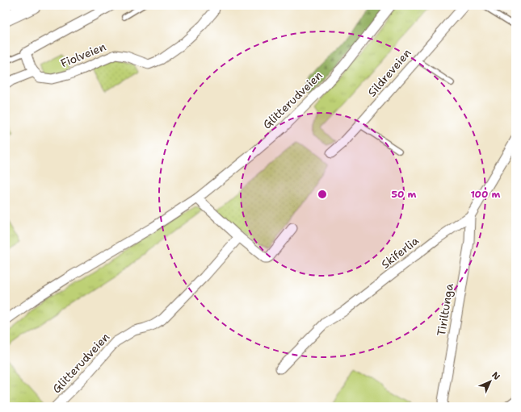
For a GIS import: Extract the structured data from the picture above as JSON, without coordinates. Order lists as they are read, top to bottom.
{
  "streets": {
    "street": [
      "Fiolveien",
      "Sildreveien",
      "Glitterudveien",
      "Skiferlia",
      "Tiriltunga"
    ]
  },
  "crossings": [
    ["Skiferlia", "Tiriltunga"]
  ],
  "north": "top right",
  "rings": ["50 m", "100 m"]
}
